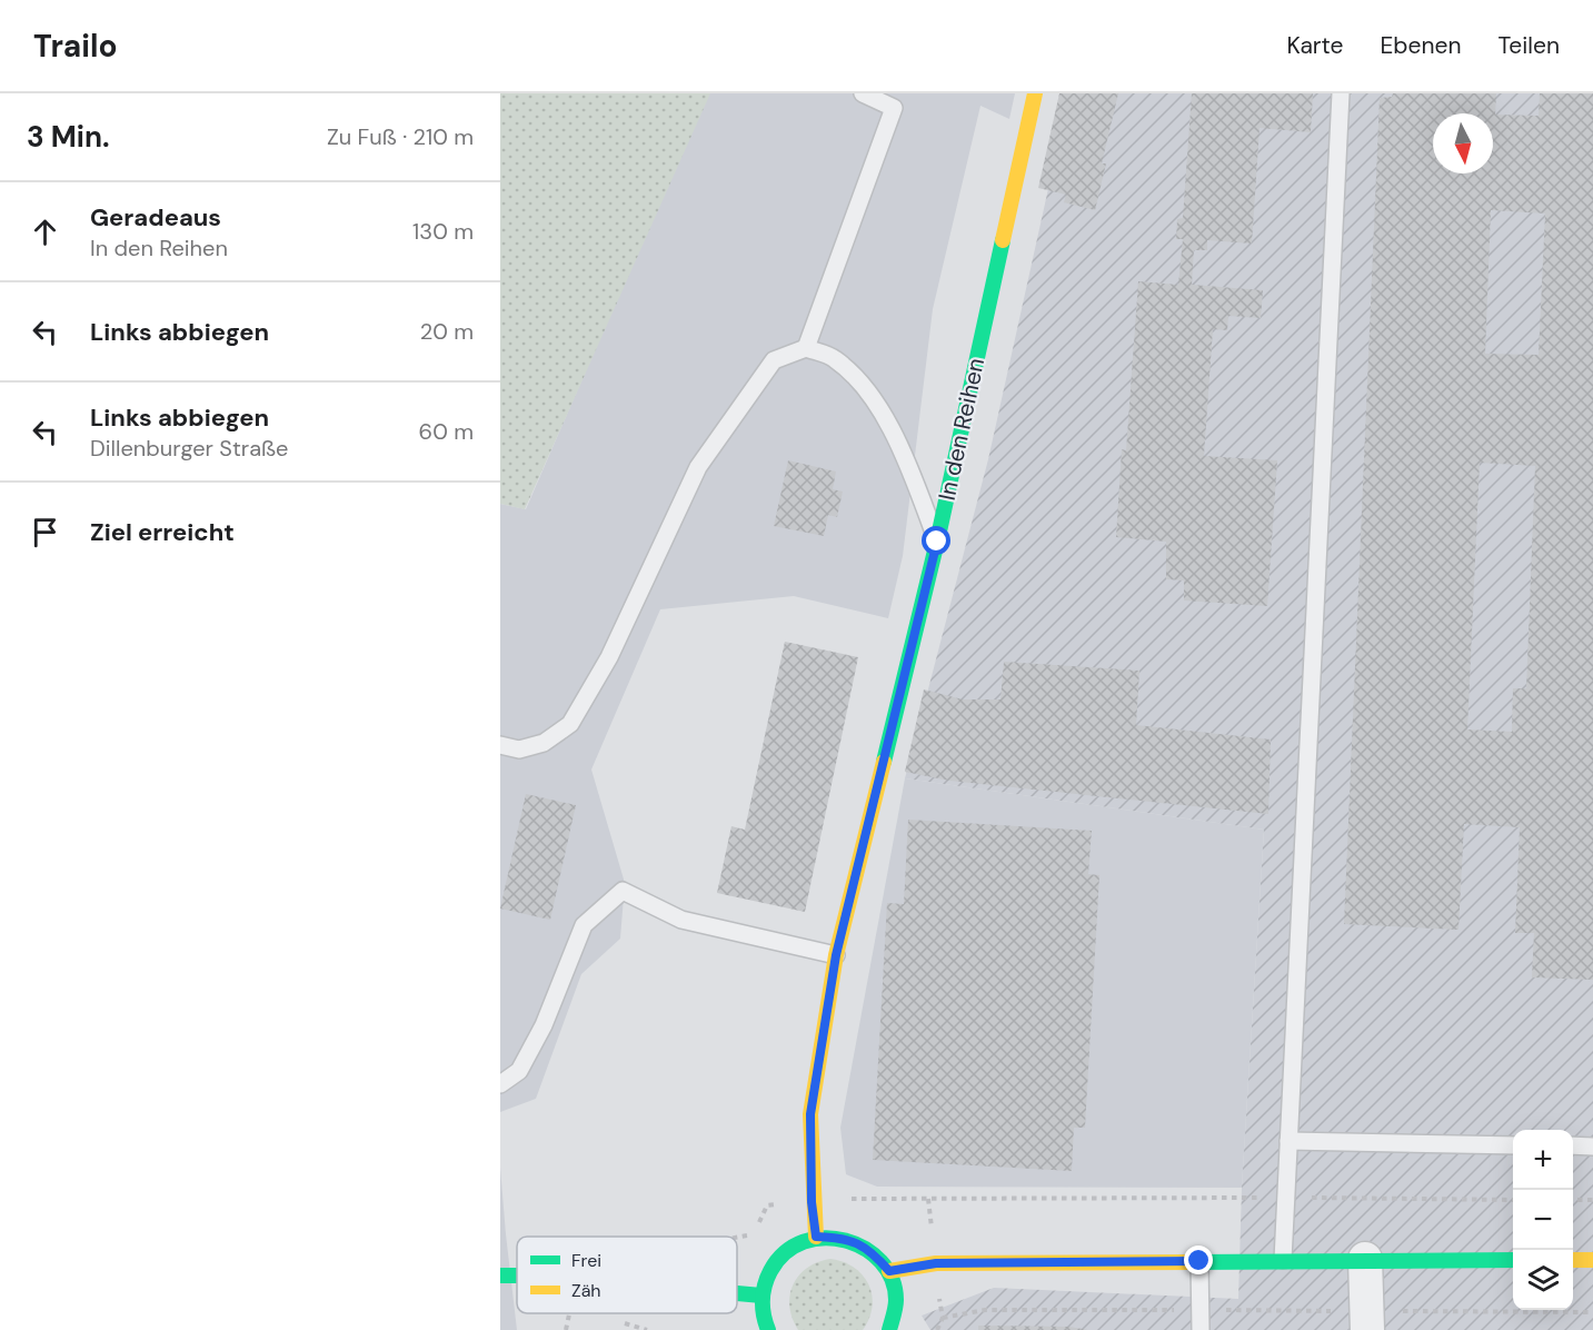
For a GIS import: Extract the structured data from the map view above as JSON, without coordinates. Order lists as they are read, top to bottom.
{
  "streets": {
    "street": ["In den Reihen"]
  },
  "legend": ["Frei", "Zäh"],
  "north": "bottom",
  "page": {
    "header": "Trailo",
    "nav": ["Karte", "Ebenen", "Teilen"],
    "heading": ["3 Min.", "Zu Fuß · 210 m"],
    "list": [
      ["Geradeaus", "In den Reihen", "130 m"],
      ["Links abbiegen", "20 m"],
      ["Links abbiegen", "Dillenburger Straße", "60 m"],
      "Ziel erreicht"
    ],
    "map_buttons": ["+", "−"]
  }
}
